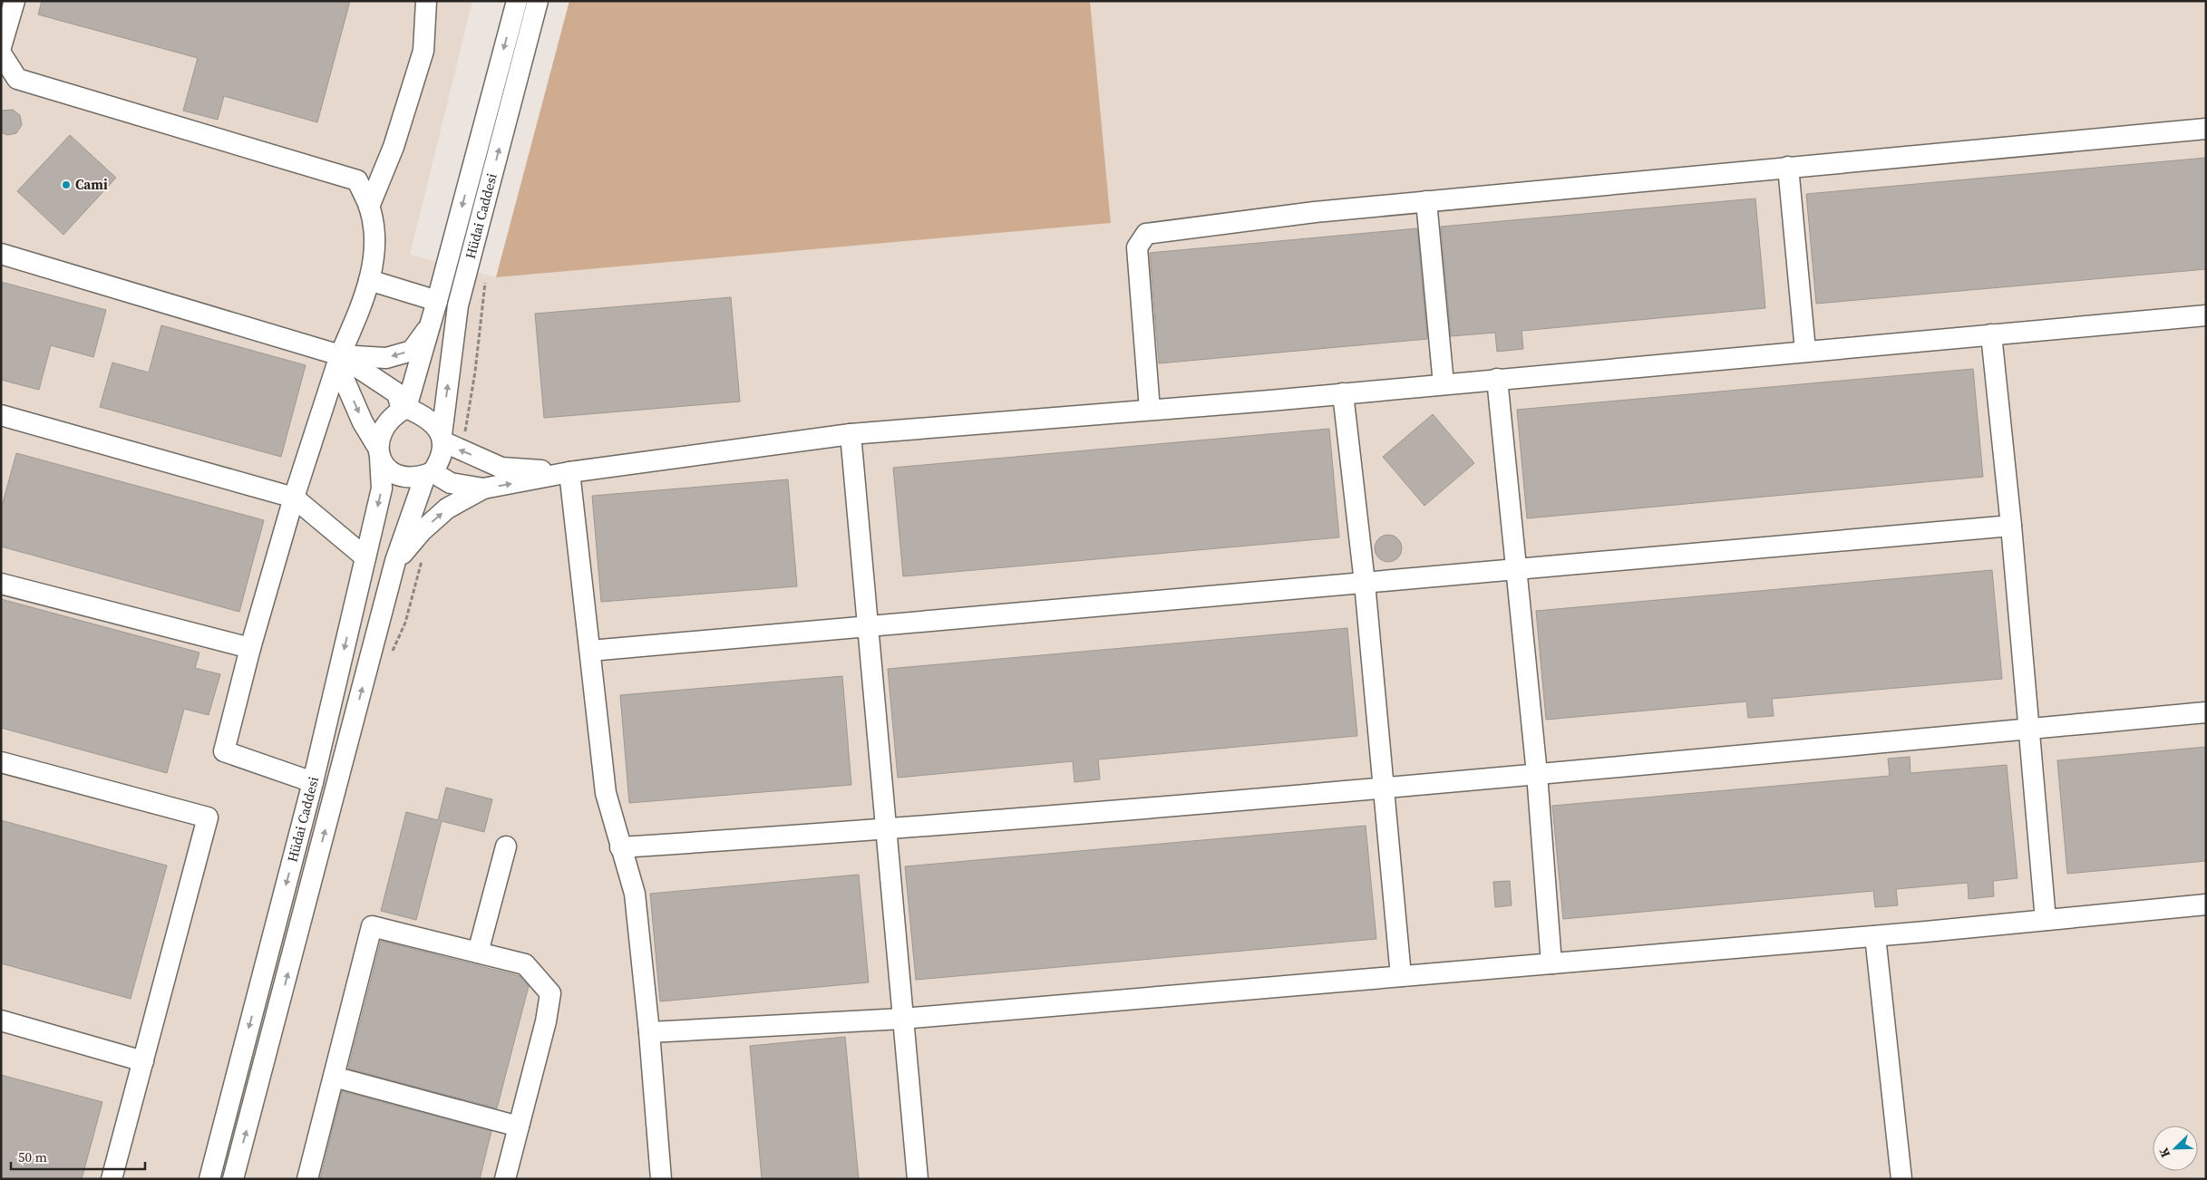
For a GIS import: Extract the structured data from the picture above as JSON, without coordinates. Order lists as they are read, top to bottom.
{
  "streets": {
    "street": ["Hüdai Caddesi"]
  },
  "places": ["Cami"],
  "scale_bar": "50 m",
  "north": "bottom left"
}
